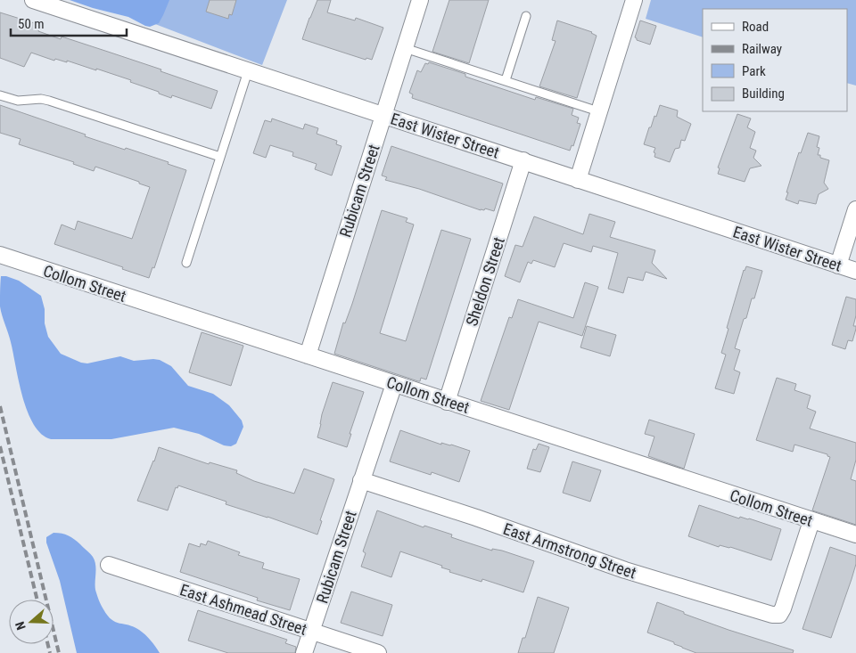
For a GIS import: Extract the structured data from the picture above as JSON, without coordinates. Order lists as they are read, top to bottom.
{
  "streets": {
    "street": [
      "East Wister Street",
      "Rubicam Street",
      "Sheldon Street",
      "Collom Street",
      "East Armstrong Street",
      "East Ashmead Street"
    ]
  },
  "crossings": [
    ["East Wister Street", "Rubicam Street"],
    ["East Wister Street", "Sheldon Street"],
    ["Rubicam Street", "Collom Street"],
    ["Rubicam Street", "East Armstrong Street"],
    ["Rubicam Street", "East Ashmead Street"],
    ["Sheldon Street", "Collom Street"],
    ["Collom Street", "East Armstrong Street"]
  ],
  "legend": [
    "Road",
    "Railway",
    "Park",
    "Building"
  ],
  "scale_bar": "50 m",
  "north": "left"
}
